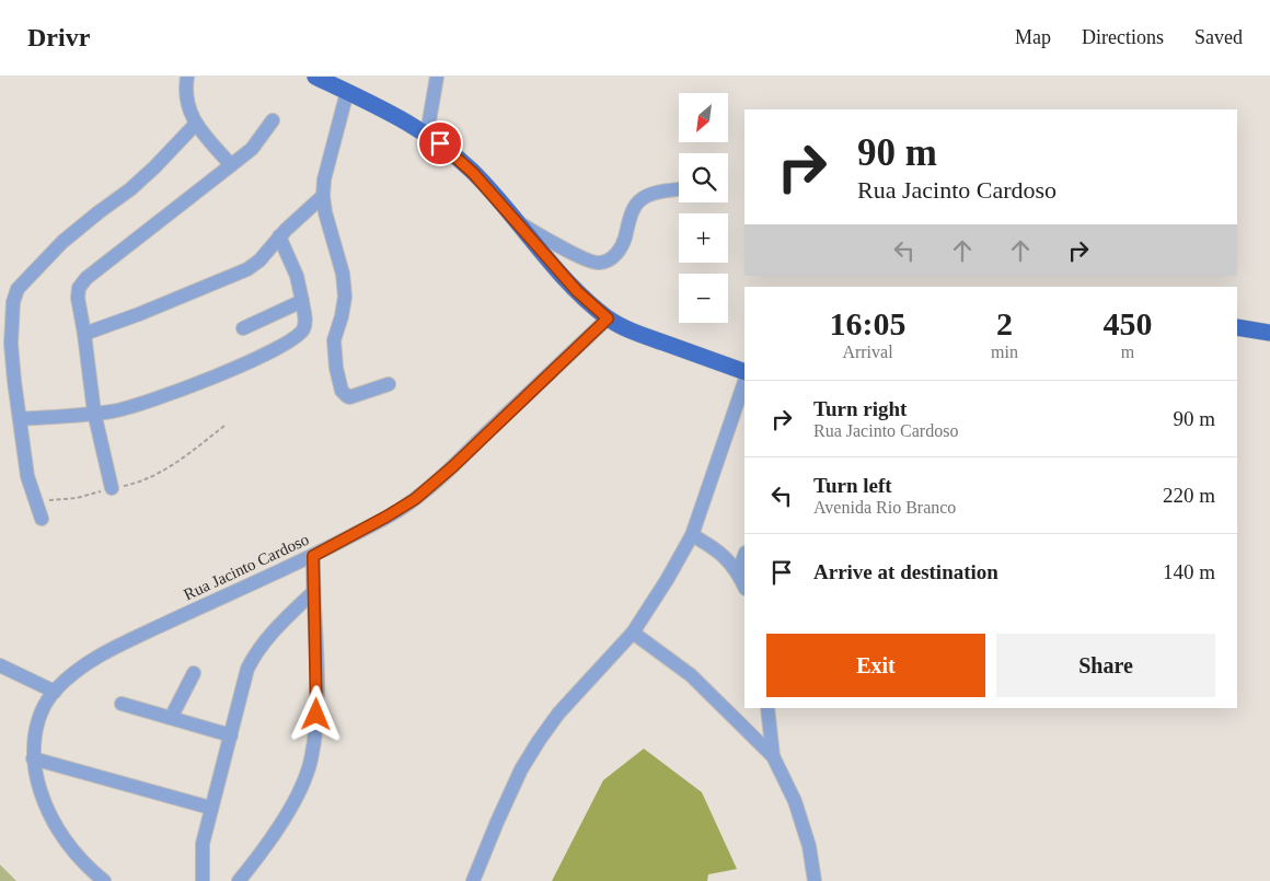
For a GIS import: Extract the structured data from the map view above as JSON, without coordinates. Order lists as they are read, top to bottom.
{
  "streets": {
    "street": ["Rua Jacinto Cardoso"]
  },
  "north": "bottom left",
  "page": {
    "header": "Drivr",
    "nav": ["Map", "Directions", "Saved"],
    "map_buttons": ["+", "−"],
    "turn": ["90 m", "Rua Jacinto Cardoso"],
    "eta": [
      "16:05",
      "Arrival",
      "2",
      "min",
      "450",
      "m"
    ],
    "list": [
      {
        "name": "Turn right",
        "note": "Rua Jacinto Cardoso",
        "value": "90 m"
      },
      {
        "name": "Turn left",
        "note": "Avenida Rio Branco",
        "value": "220 m"
      },
      {
        "name": "Arrive at destination",
        "value": "140 m"
      }
    ],
    "buttons": ["Exit", "Share"]
  }
}
